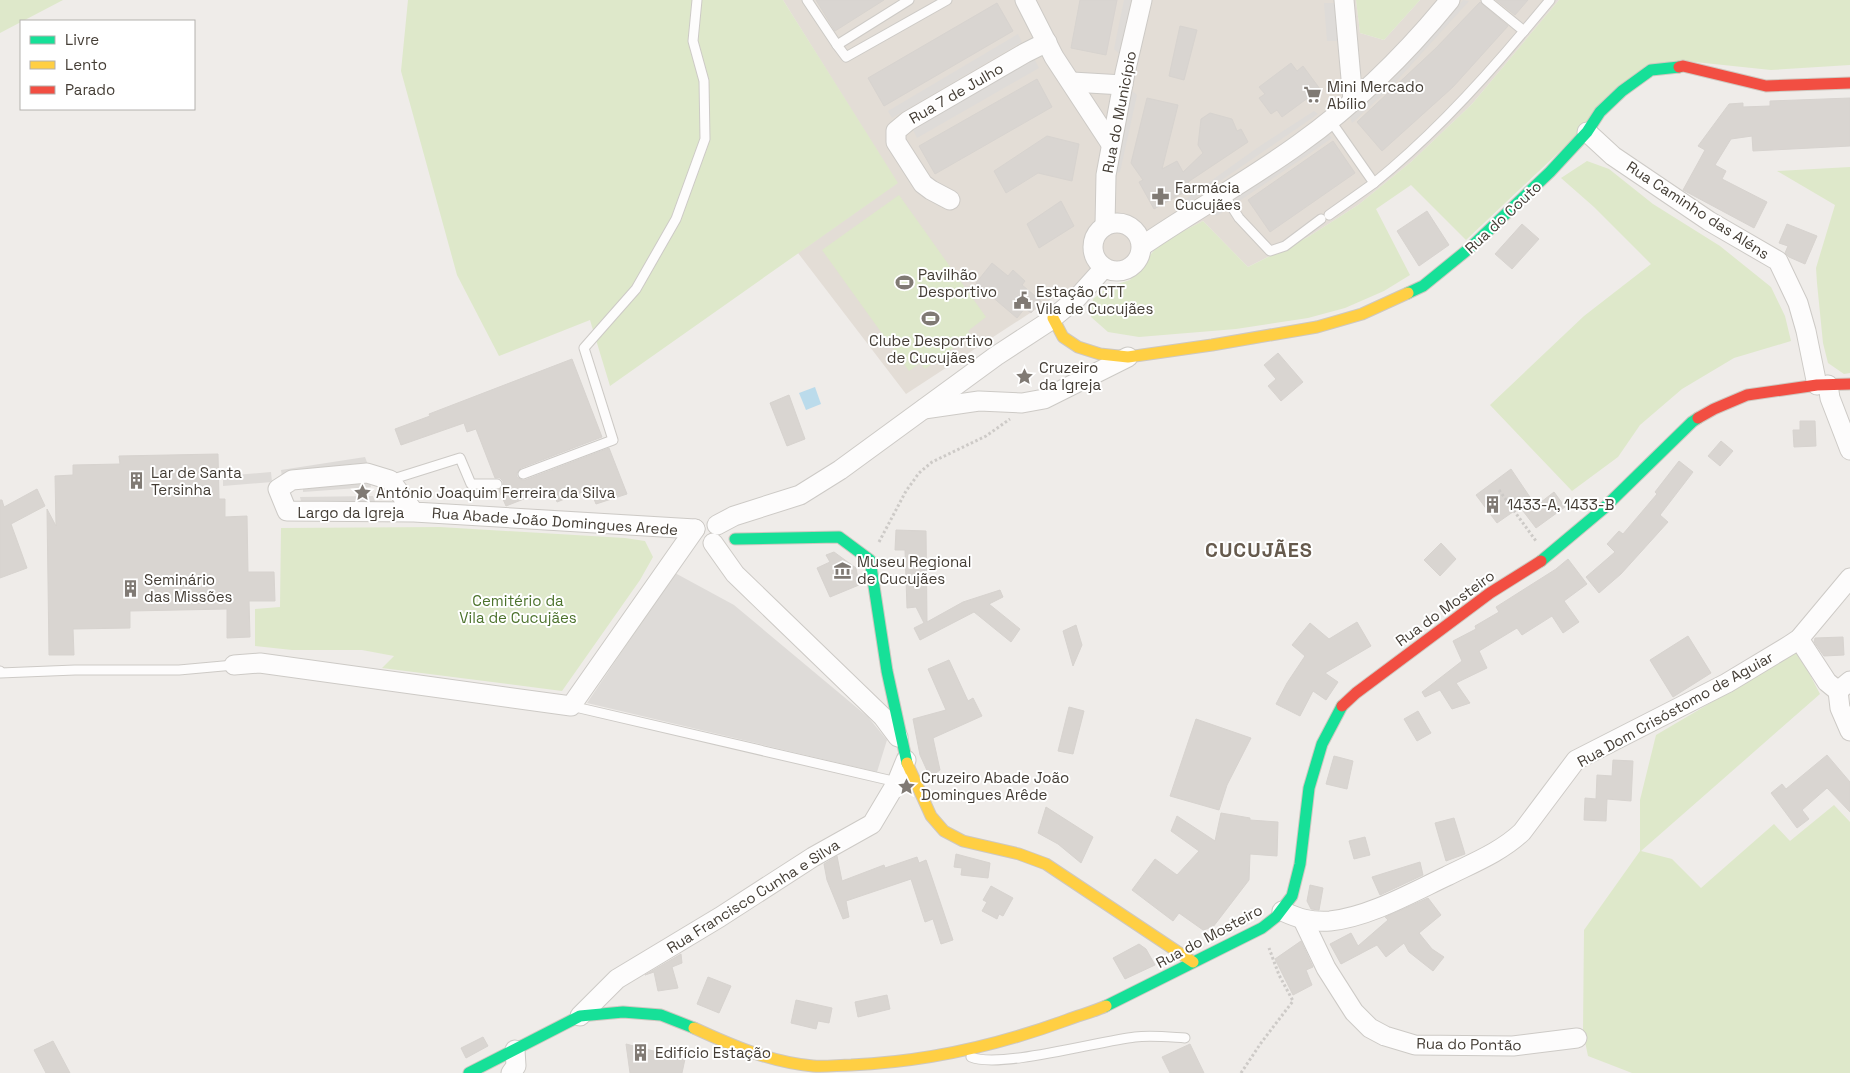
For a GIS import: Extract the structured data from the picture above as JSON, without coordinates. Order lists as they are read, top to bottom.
{
  "streets": {
    "main road": ["Rua do Couto", "Rua do Mosteiro"],
    "street": [
      "Rua 7 de Julho",
      "Rua do Município",
      "Rua Caminho das Aléns",
      "Largo da Igreja",
      "Rua Abade João Domingues Arede",
      "Rua Dom Crisóstomo de Aguiar",
      "Rua Francisco Cunha e Silva",
      "Rua do Pontão"
    ]
  },
  "crossings": [
    ["Rua Caminho das Aléns", "Rua do Couto"],
    ["Rua Caminho das Aléns", "Rua do Mosteiro"],
    ["Largo da Igreja", "Rua Abade João Domingues Arede"],
    ["Rua do Mosteiro", "Rua Dom Crisóstomo de Aguiar"],
    ["Rua do Mosteiro", "Rua Francisco Cunha e Silva"],
    ["Rua Dom Crisóstomo de Aguiar", "Rua do Pontão"]
  ],
  "districts": ["CUCUJÃES"],
  "parks": ["Cemitério da Vila de Cucujães"],
  "places": {
    "supermarket": ["Mini Mercado Abílio"],
    "pharmacy": ["Farmácia Cucujães"],
    "sports": ["Pavilhão Desportivo", "Clube Desportivo de Cucujães"],
    "public building": ["Estação CTT Vila de Cucujães"],
    "place": ["Cruzeiro da Igreja", "António Joaquim Ferreira da Silva", "Cruzeiro Abade João Domingues Arêde"],
    "building": [
      "Lar de Santa Tersinha",
      "1433-A, 1433-B",
      "Seminário das Missões",
      "Edifício Estação"
    ],
    "museum": ["Museu Regional de Cucujães"]
  },
  "legend": ["Livre", "Lento", "Parado"]
}
